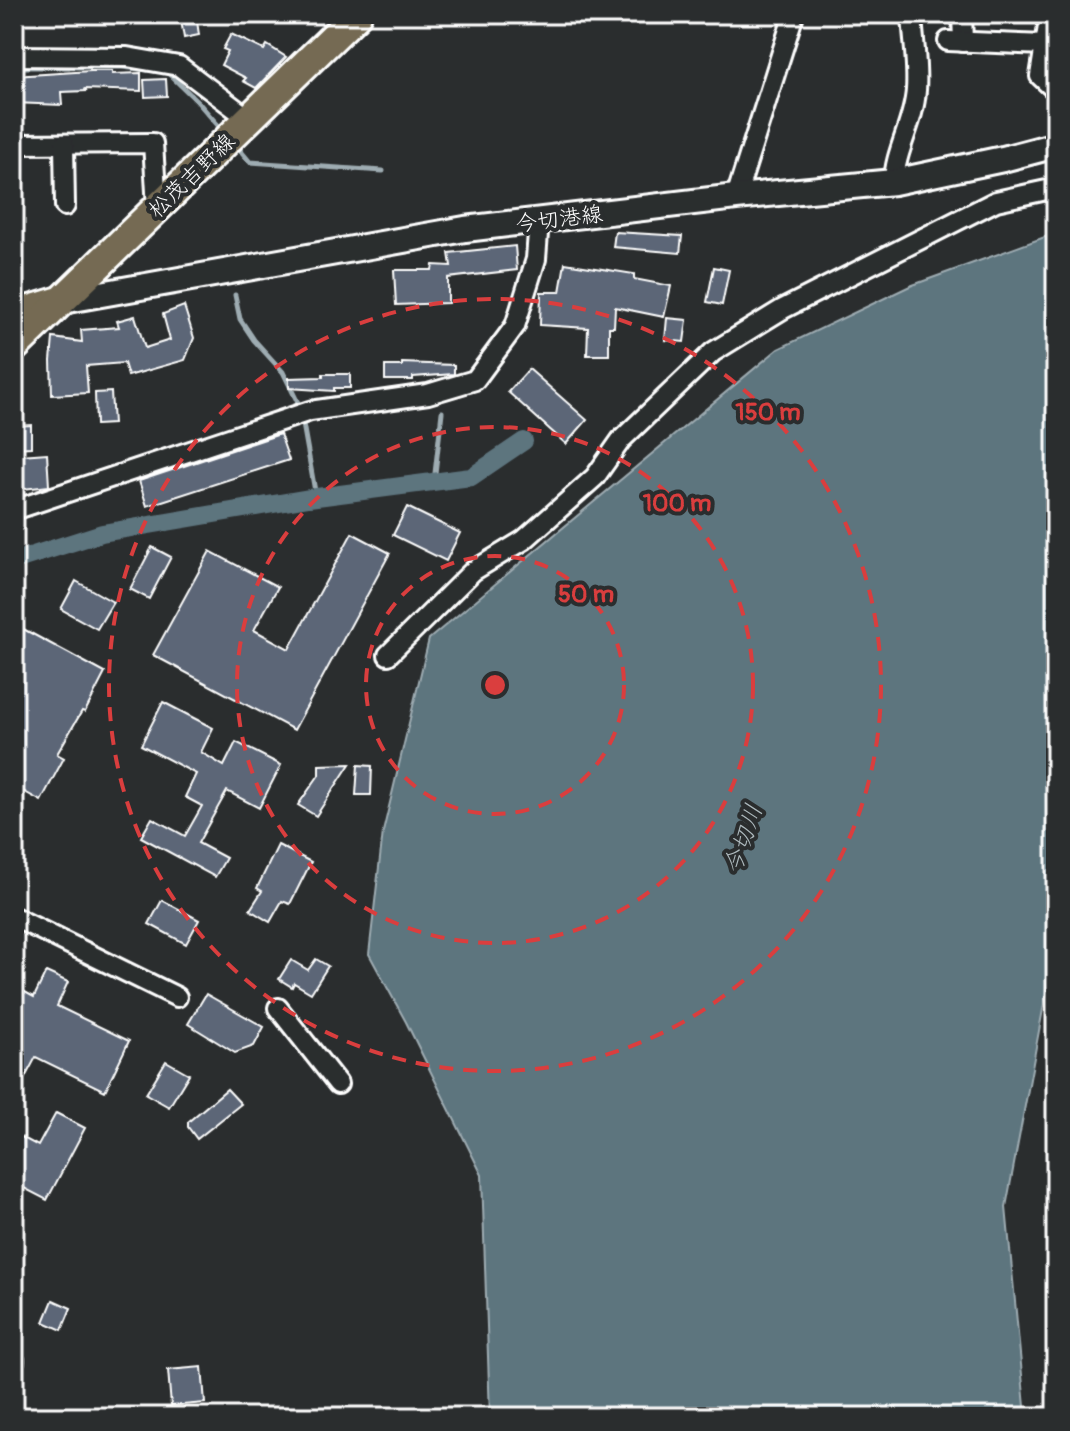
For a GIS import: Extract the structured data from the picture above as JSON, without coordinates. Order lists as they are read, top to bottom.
{
  "streets": {
    "main road": ["松茂吉野線", "今切港線"]
  },
  "crossings": [
    ["松茂吉野線", "今切港線"]
  ],
  "water": ["今切川"],
  "rings": ["150 m", "100 m", "50 m"]
}
